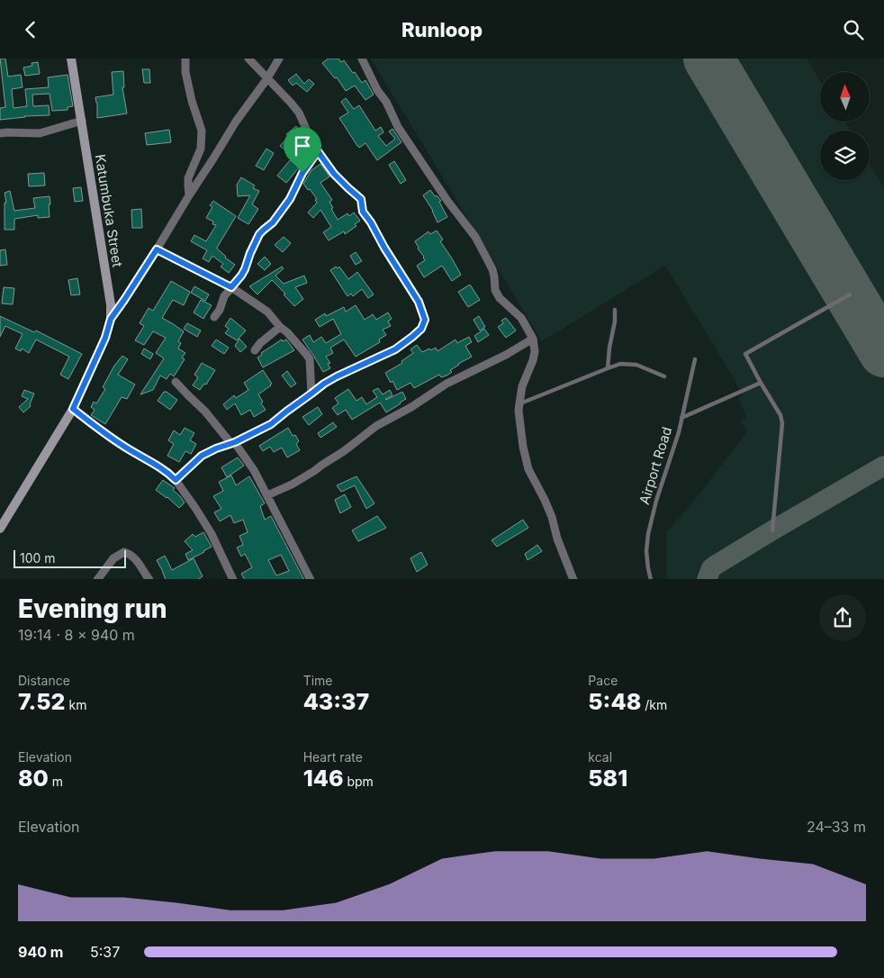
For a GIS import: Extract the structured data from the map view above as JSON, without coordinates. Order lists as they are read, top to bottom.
{
  "streets": {
    "main road": ["Katumbuka Street"],
    "lane": ["Airport Road"]
  },
  "scale_bar": "100 m",
  "north": "top",
  "page": {
    "header": "Runloop",
    "scale": "100 m",
    "heading": ["Evening run", "19:14 · 8 × 940 m"],
    "stats": [
      ["Distance", "7.52 km"],
      ["Time", "43:37"],
      ["Pace", "5:48 /km"],
      ["Elevation", "80 m"],
      ["Heart rate", "146 bpm"],
      ["kcal", "581"]
    ],
    "chart": ["Elevation", "24–33 m"],
    "list": [
      {
        "name": "940 m",
        "note": "5:37"
      }
    ]
  }
}
